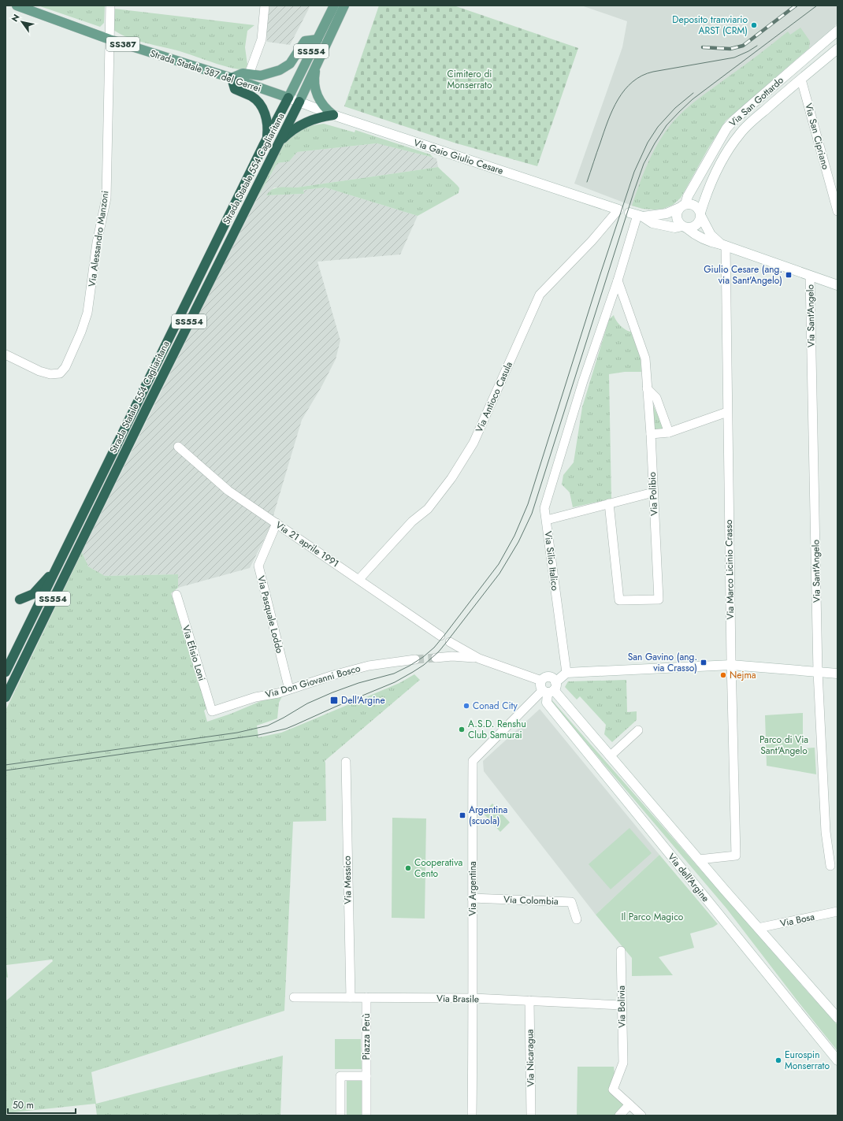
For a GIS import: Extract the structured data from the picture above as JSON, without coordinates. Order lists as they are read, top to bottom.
{
  "streets": {
    "highway": ["SS554", "Strada Statale 554 Cagliaritana"],
    "main road": ["SS387", "Strada Statale 387 del Gerrei"],
    "street": [
      "Via San Gottardo",
      "Via San Cipriano",
      "Via Gaio Giulio Cesare",
      "Via Alessandro Manzoni",
      "Via Sant'Angelo",
      "Via Antioco Casula",
      "Via Polibio",
      "Via 21 aprile 1991",
      "Via Silio Italico",
      "Via Marco Licinio Crasso",
      "Via Pasquale Loddo",
      "Via Efisio Loni",
      "Via Don Giovanni Bosco",
      "Via dell'Argine",
      "Via Messico",
      "Via Argentina",
      "Via Colombia",
      "Via Bosa",
      "Via Brasile",
      "Via Bolivia",
      "Piazza Perù",
      "Via Nicaragua"
    ]
  },
  "crossings": [
    ["Strada Statale 387 del Gerrei", "Via Gaio Giulio Cesare"],
    ["Strada Statale 387 del Gerrei", "Strada Statale 554 Cagliaritana"],
    ["Strada Statale 387 del Gerrei", "Via Alessandro Manzoni"],
    ["Via San Gottardo", "Via San Cipriano"],
    ["Via Gaio Giulio Cesare", "Strada Statale 554 Cagliaritana"],
    ["Via Gaio Giulio Cesare", "Via Antioco Casula"],
    ["Via Antioco Casula", "Via 21 aprile 1991"],
    ["Via Polibio", "Via Silio Italico"],
    ["Via 21 aprile 1991", "Via Pasquale Loddo"],
    ["Via Marco Licinio Crasso", "Via dell'Argine"],
    ["Via Pasquale Loddo", "Via Don Giovanni Bosco"],
    ["Via Efisio Loni", "Via Don Giovanni Bosco"],
    ["Via dell'Argine", "Via Argentina"],
    ["Via dell'Argine", "Via Bosa"],
    ["Via Messico", "Via Brasile"],
    ["Via Argentina", "Via Colombia"],
    ["Via Argentina", "Via Brasile"],
    ["Via Brasile", "Via Bolivia"],
    ["Via Brasile", "Piazza Perù"],
    ["Via Brasile", "Via Nicaragua"]
  ],
  "parks": ["Cimitero di Monserrato", "Parco di Via Sant'Angelo", "Il Parco Magico"],
  "places": {
    "other": [
      "Deposito tranviario ARST (CRM)",
      "Nejma",
      "Conad City",
      "A.S.D. Renshu Club Samurai",
      "Cooperativa Cento",
      "Eurospin Monserrato"
    ],
    "transit": [
      "Giulio Cesare (ang. via Sant'Angelo)",
      "San Gavino (ang. via Crasso)",
      "Dell'Argine",
      "Argentina (scuola)"
    ]
  },
  "scale_bar": "50 m",
  "north": "top left"
}
